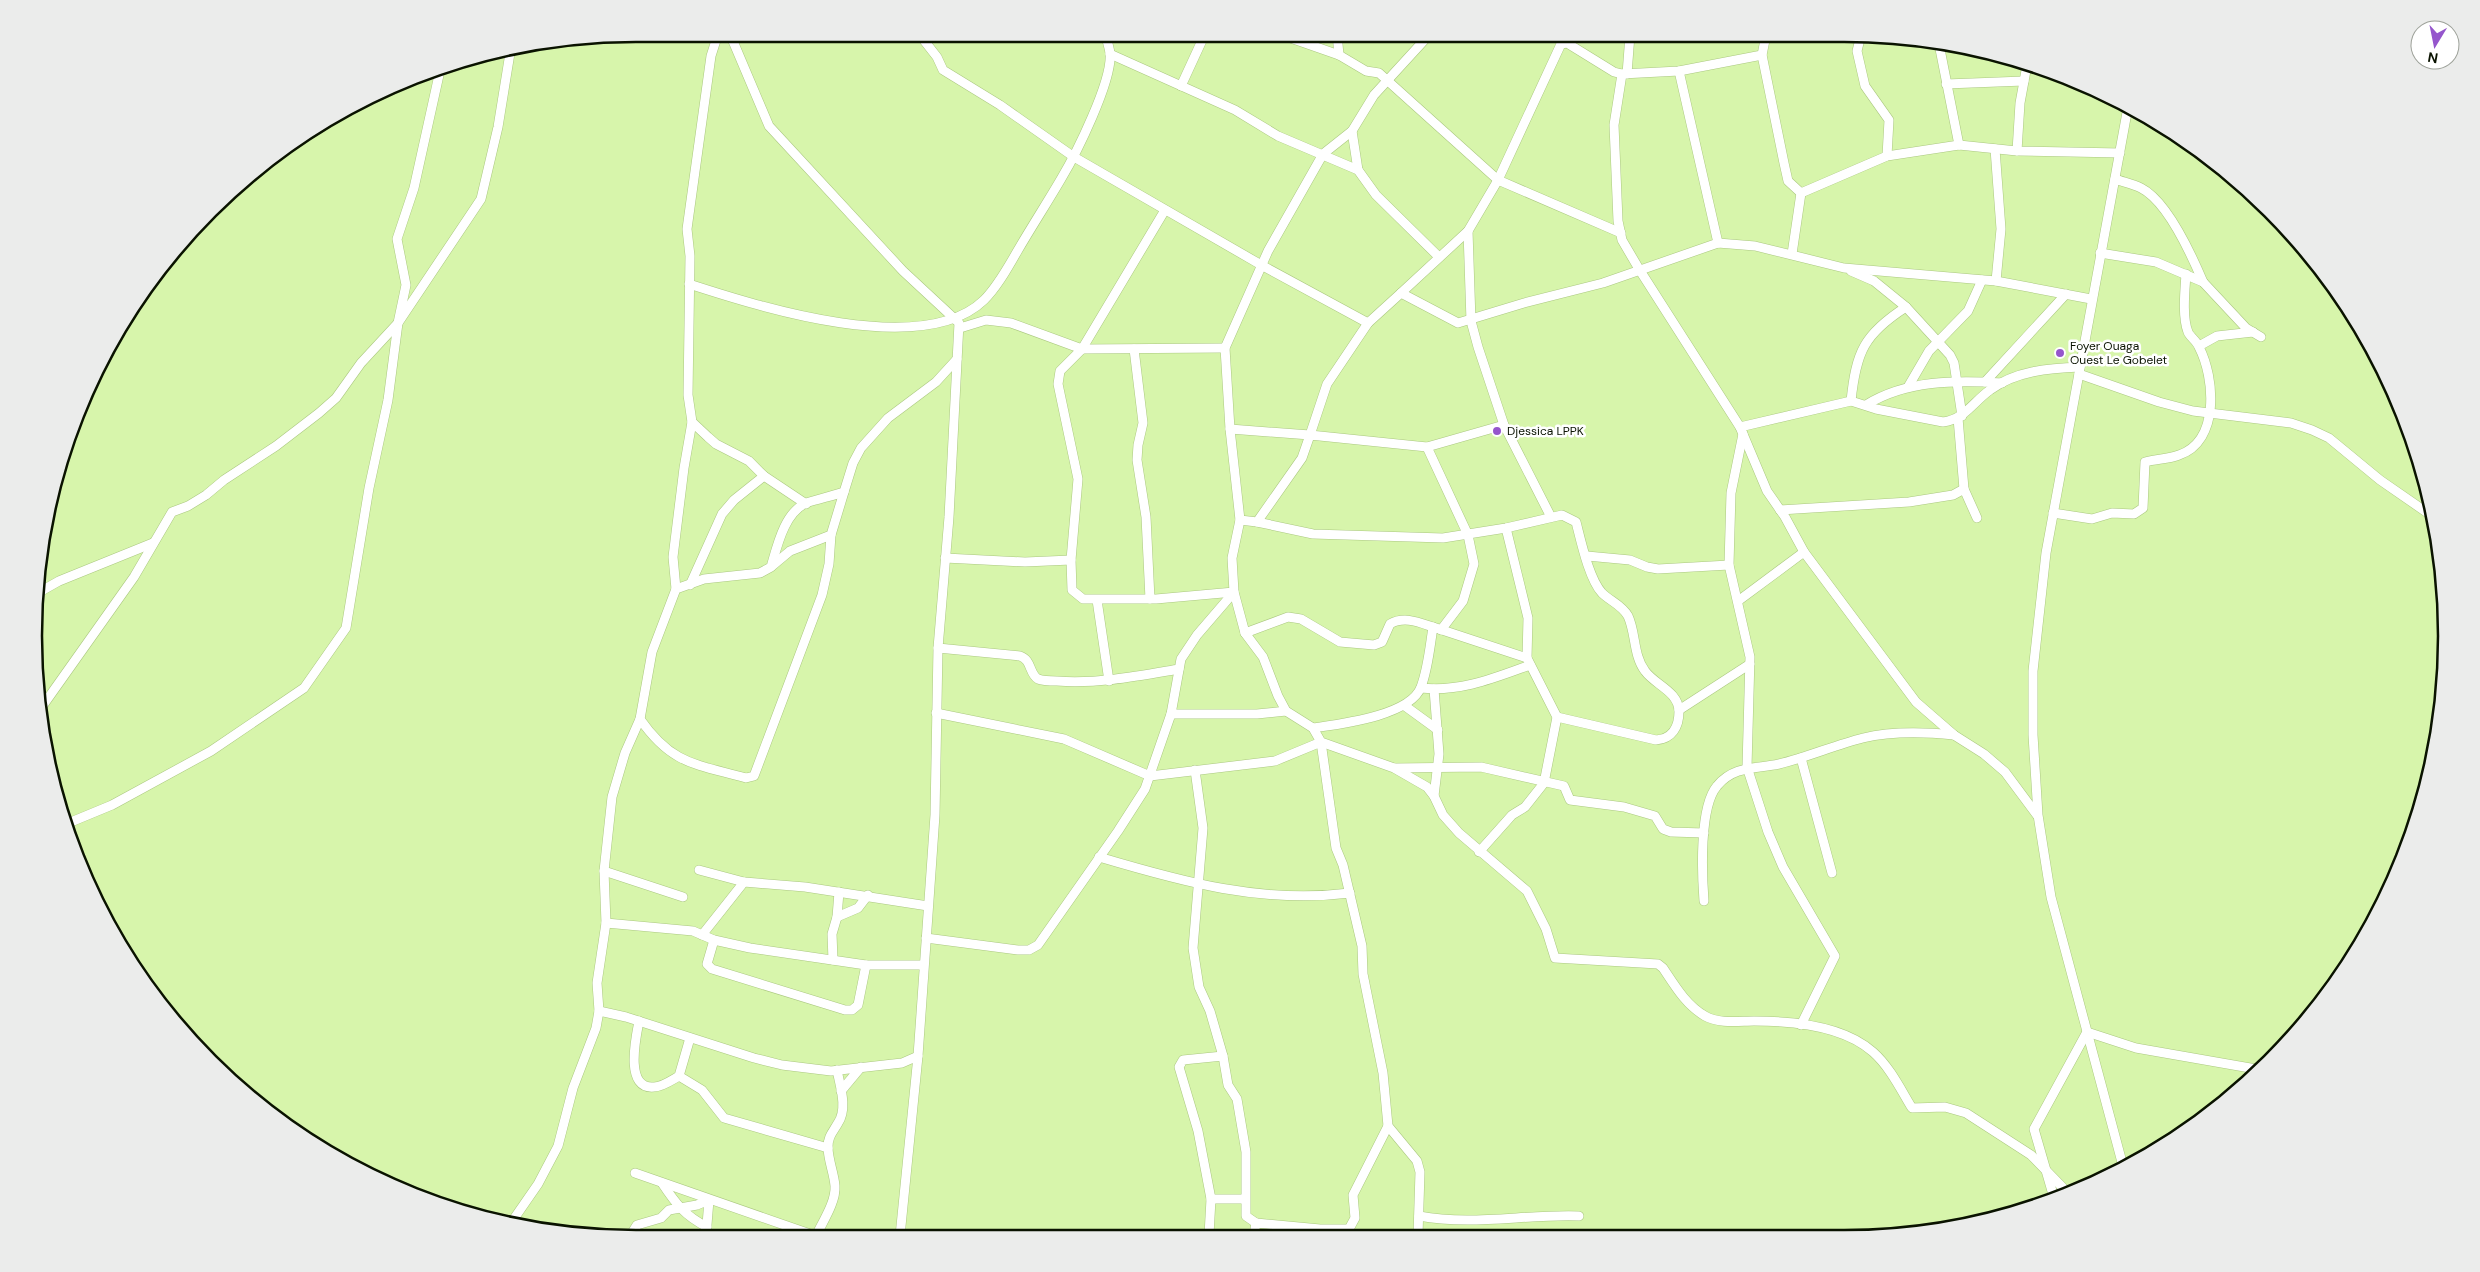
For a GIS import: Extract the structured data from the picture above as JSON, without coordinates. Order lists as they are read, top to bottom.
{
  "places": ["Foyer Ouaga Ouest Le Gobelet", "Djessica LPPK"],
  "north": "bottom"
}
